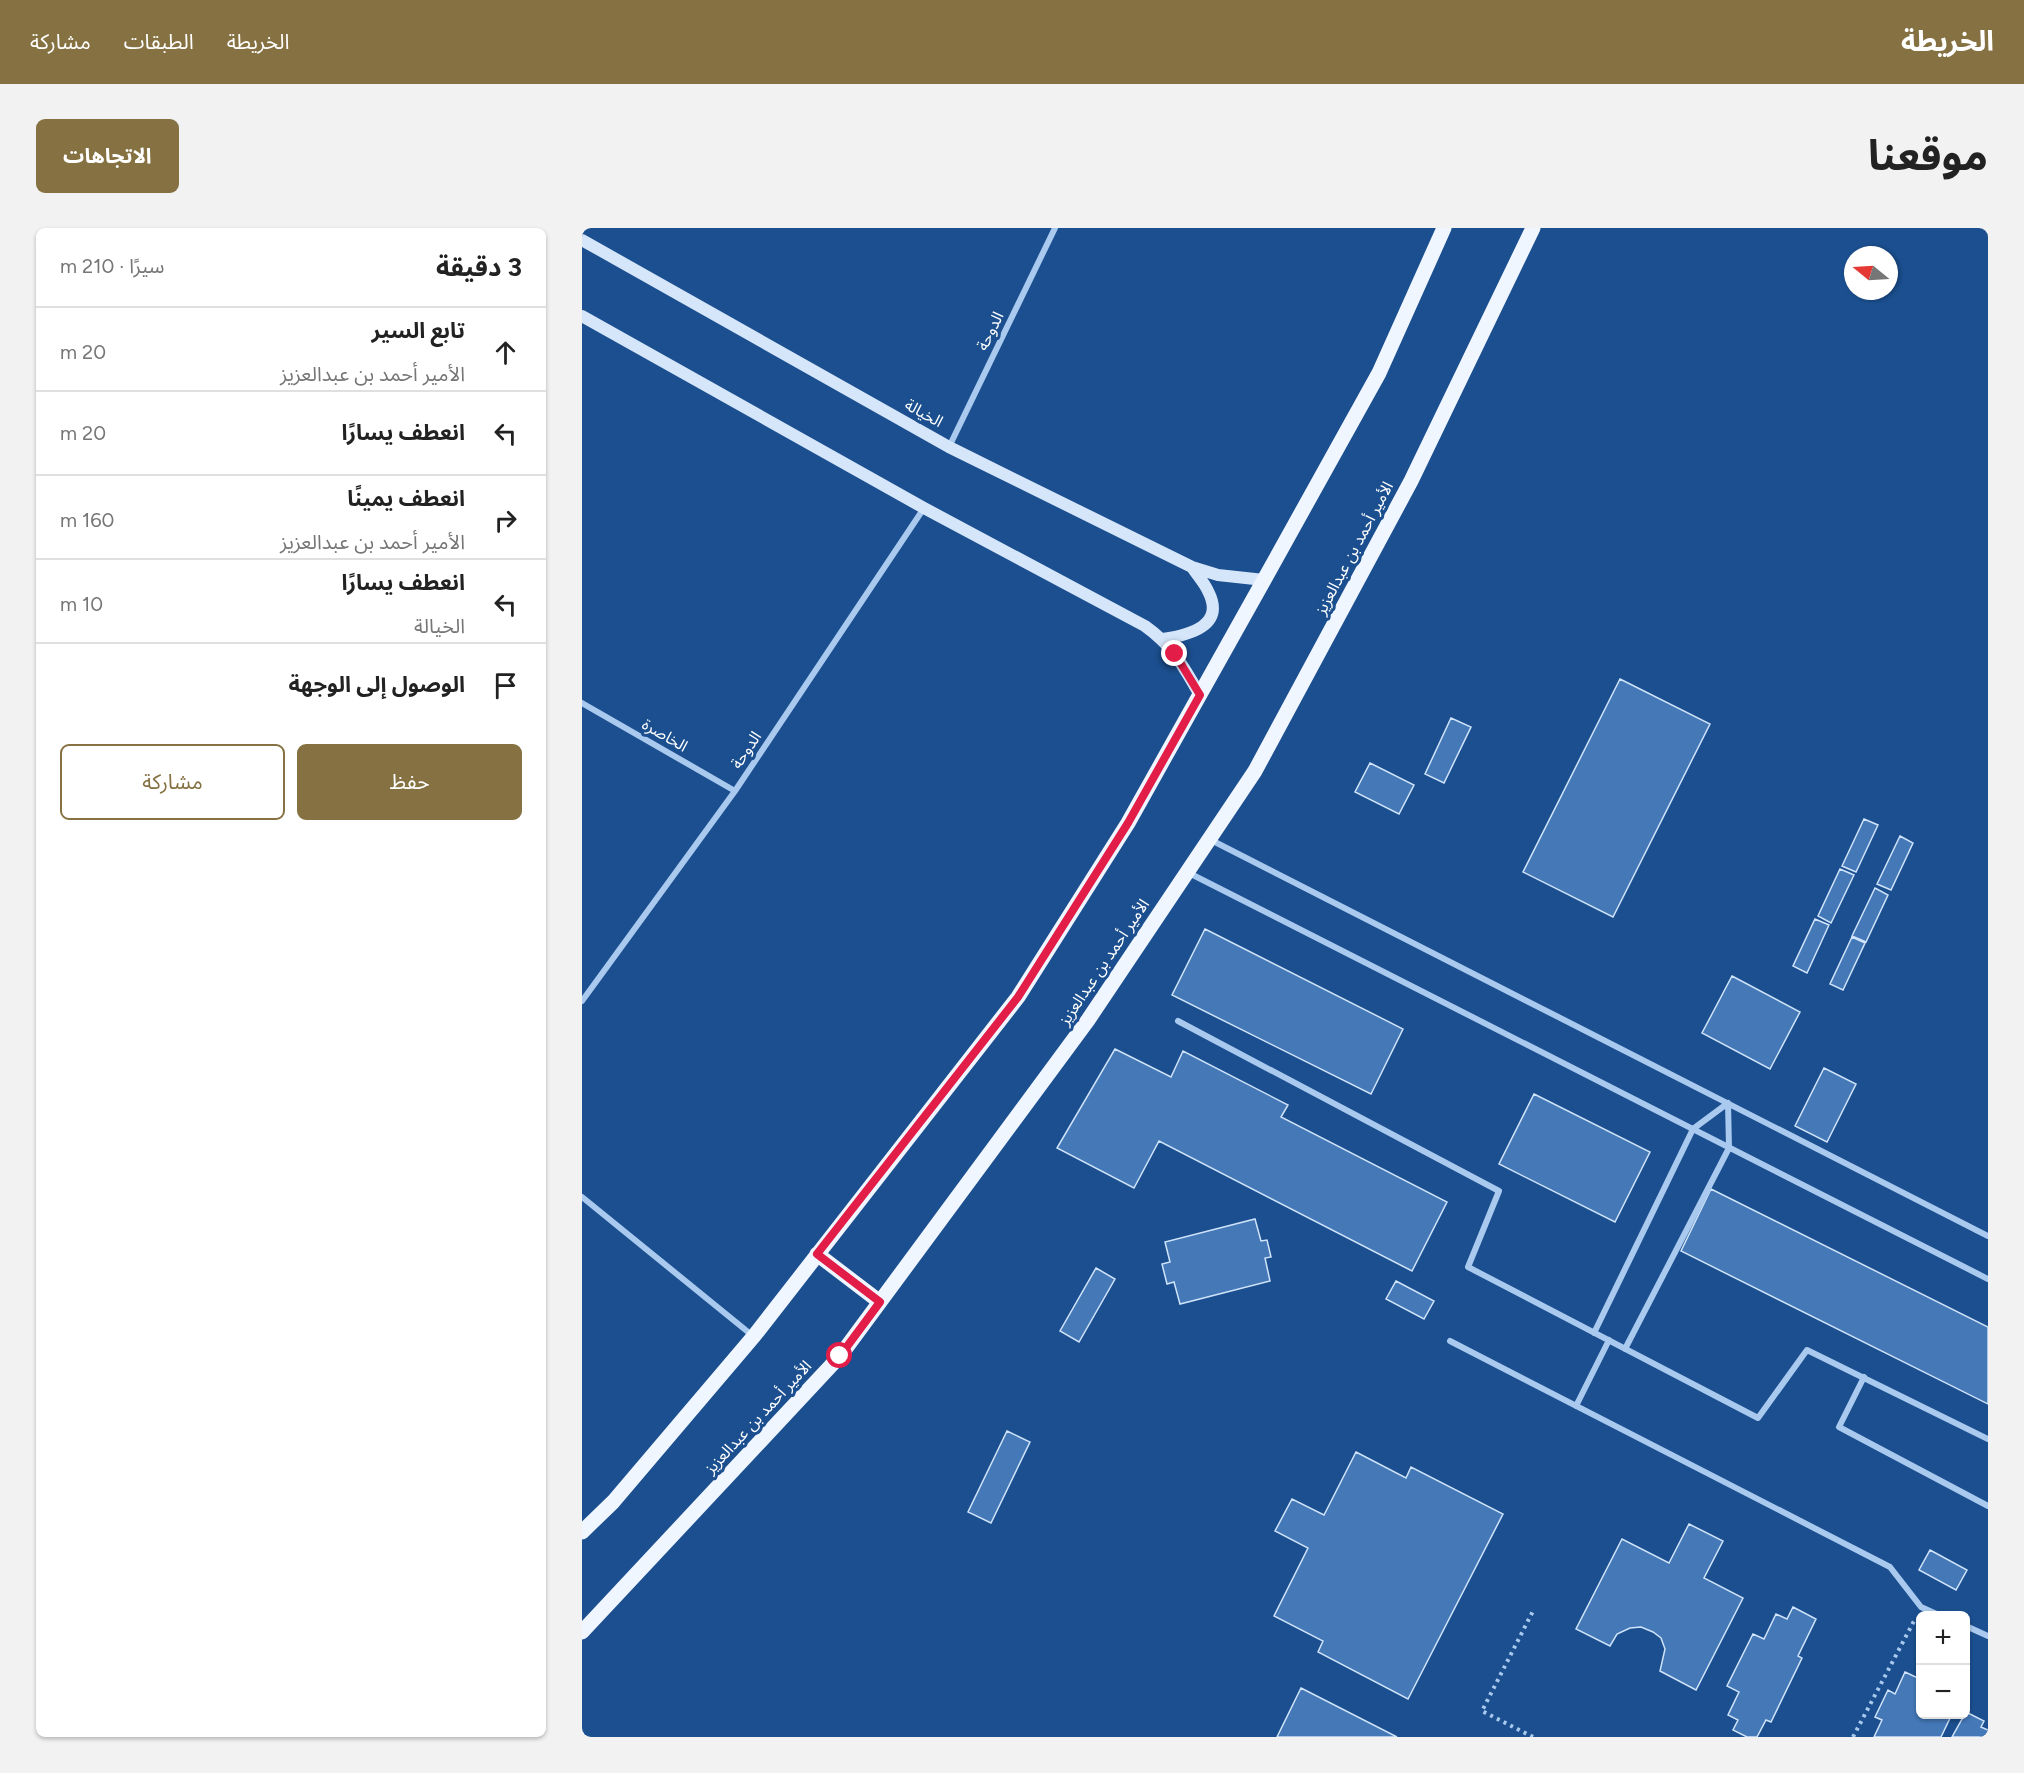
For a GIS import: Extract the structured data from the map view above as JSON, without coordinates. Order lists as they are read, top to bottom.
{
  "streets": {
    "main road": ["الأمير أحمد بن عبدالعزيز"],
    "street": ["الدوحة", "الخيالة", "الخاصرة"]
  },
  "crossings": [
    ["الدوحة", "الخيالة"],
    ["الدوحة", "الخاصرة"]
  ],
  "north": "left",
  "page": {
    "header": "الخريطة",
    "nav": ["الخريطة", "الطبقات", "مشاركة"],
    "title": "موقعنا",
    "buttons": [
      "الاتجاهات",
      ["حفظ", "مشاركة"]
    ],
    "heading": ["3 دقيقة", "سيرًا · 210 m"],
    "list": [
      ["تابع السير", "الأمير أحمد بن عبدالعزيز", "20 m"],
      ["انعطف يسارًا", "20 m"],
      ["انعطف يمينًا", "الأمير أحمد بن عبدالعزيز", "160 m"],
      ["انعطف يسارًا", "الخيالة", "10 m"],
      "الوصول إلى الوجهة"
    ],
    "map_buttons": ["+", "−"]
  }
}
